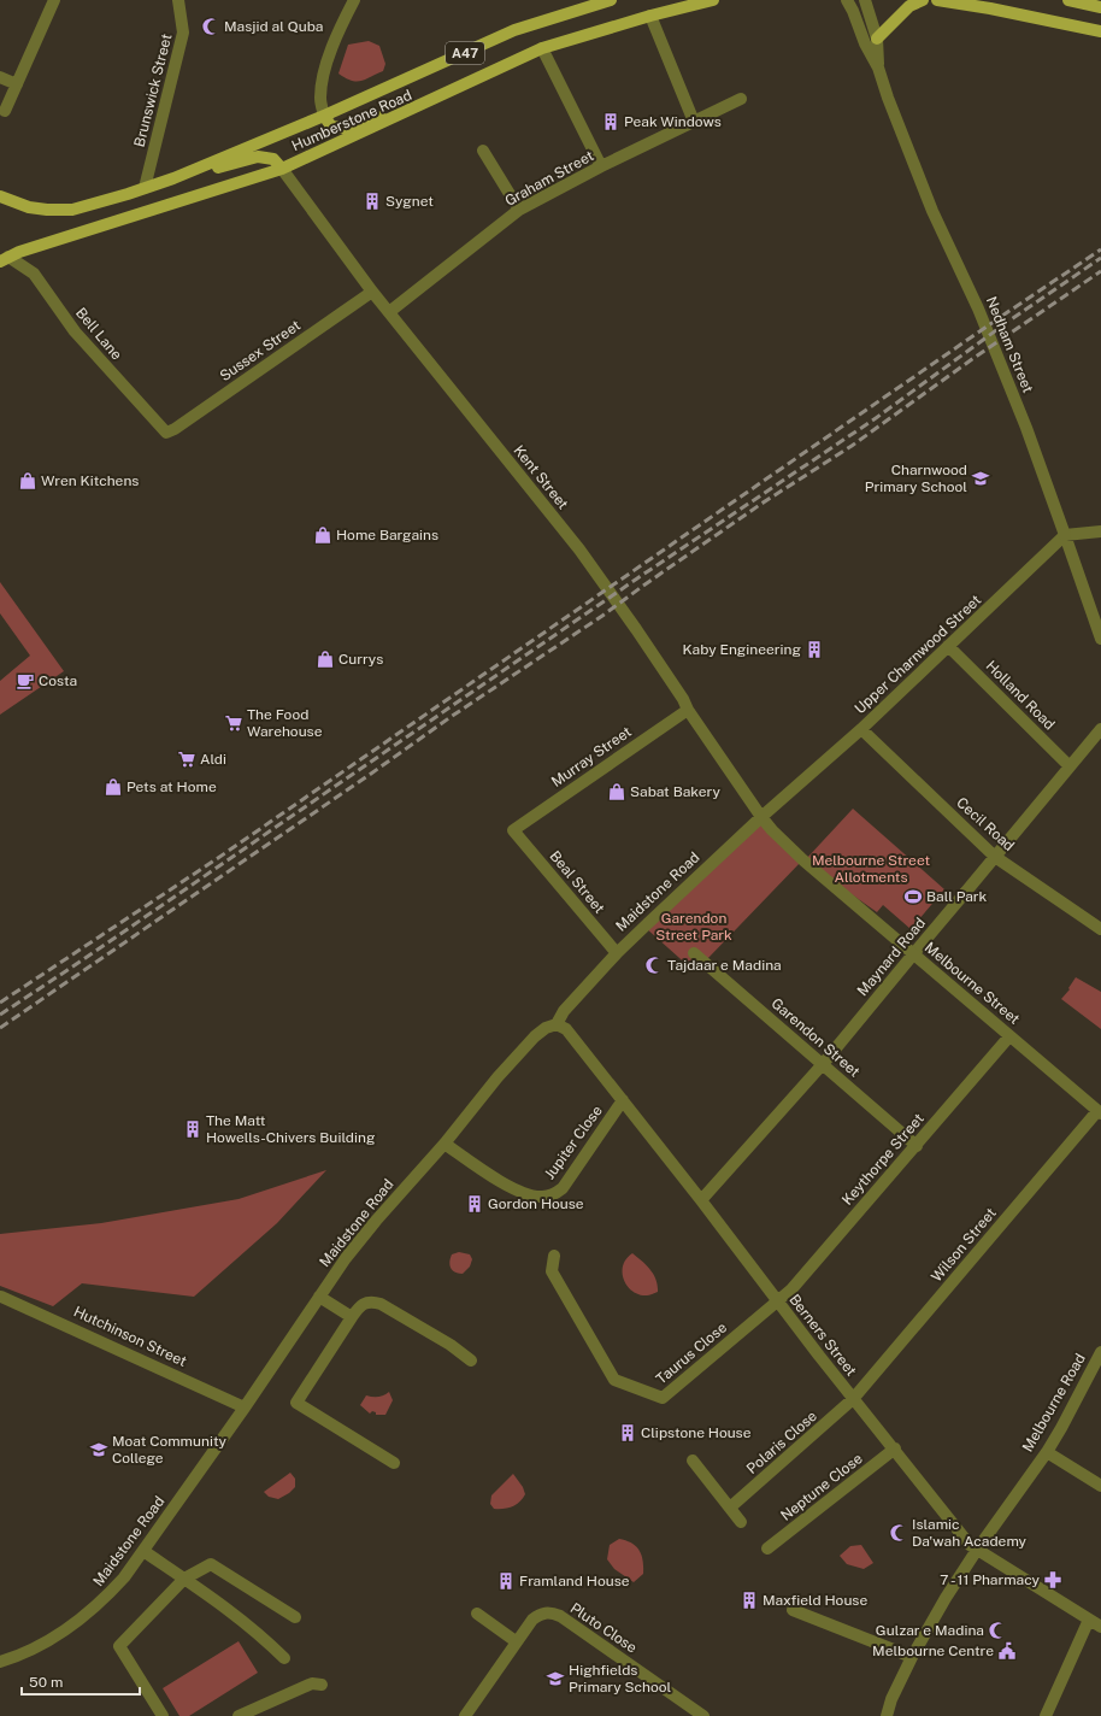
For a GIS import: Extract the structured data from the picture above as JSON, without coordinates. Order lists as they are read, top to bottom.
{
  "streets": {
    "main road": ["A47", "Humberstone Road"],
    "street": [
      "Brunswick Street",
      "Graham Street",
      "Bell Lane",
      "Nedham Street",
      "Sussex Street",
      "Kent Street",
      "Upper Charnwood Street",
      "Holland Road",
      "Murray Street",
      "Cecil Road",
      "Beal Street",
      "Maidstone Road",
      "Maynard Road",
      "Melbourne Street",
      "Garendon Street",
      "Jupiter Close",
      "Keythorpe Street",
      "Wilson Street",
      "Berners Street",
      "Hutchinson Street",
      "Taurus Close",
      "Melbourne Road",
      "Polaris Close",
      "Neptune Close",
      "Pluto Close"
    ]
  },
  "crossings": [
    ["A47", "Humberstone Road"],
    ["A47", "Kent Street"],
    ["Brunswick Street", "Humberstone Road"],
    ["Humberstone Road", "Bell Lane"],
    ["Humberstone Road", "Kent Street"],
    ["Graham Street", "Kent Street"],
    ["Bell Lane", "Sussex Street"],
    ["Nedham Street", "Upper Charnwood Street"],
    ["Sussex Street", "Kent Street"],
    ["Kent Street", "Upper Charnwood Street"],
    ["Kent Street", "Murray Street"],
    ["Kent Street", "Maidstone Road"],
    ["Kent Street", "Melbourne Street"],
    ["Upper Charnwood Street", "Holland Road"],
    ["Upper Charnwood Street", "Cecil Road"],
    ["Upper Charnwood Street", "Maidstone Road"],
    ["Upper Charnwood Street", "Melbourne Street"],
    ["Holland Road", "Maynard Road"],
    ["Murray Street", "Beal Street"],
    ["Cecil Road", "Maynard Road"],
    ["Beal Street", "Maidstone Road"],
    ["Maidstone Road", "Melbourne Street"],
    ["Maidstone Road", "Jupiter Close"],
    ["Maidstone Road", "Berners Street"],
    ["Maidstone Road", "Hutchinson Street"],
    ["Maynard Road", "Melbourne Street"],
    ["Maynard Road", "Garendon Street"],
    ["Maynard Road", "Berners Street"],
    ["Melbourne Street", "Keythorpe Street"],
    ["Melbourne Street", "Wilson Street"],
    ["Garendon Street", "Keythorpe Street"],
    ["Jupiter Close", "Berners Street"],
    ["Keythorpe Street", "Berners Street"],
    ["Keythorpe Street", "Taurus Close"],
    ["Wilson Street", "Berners Street"],
    ["Wilson Street", "Polaris Close"],
    ["Berners Street", "Taurus Close"],
    ["Berners Street", "Melbourne Road"],
    ["Berners Street", "Polaris Close"],
    ["Berners Street", "Neptune Close"]
  ],
  "parks": ["Melbourne Street Allotments", "Garendon Street Park"],
  "places": {
    "mosque": [
      "Masjid al Quba",
      "Tajdaar e Madina",
      "Islamic Da'wah Academy",
      "Gulzar e Madina"
    ],
    "building": [
      "Peak Windows",
      "Sygnet",
      "Kaby Engineering",
      "The Matt Howells-Chivers Building",
      "Gordon House",
      "Clipstone House",
      "Framland House",
      "Maxfield House"
    ],
    "school or university": ["Charnwood Primary School", "Moat Community College", "Highfields Primary School"],
    "shop": [
      "Wren Kitchens",
      "Home Bargains",
      "Currys",
      "Pets at Home",
      "Sabat Bakery"
    ],
    "cafe": ["Costa"],
    "supermarket": ["The Food Warehouse", "Aldi"],
    "sports": ["Ball Park"],
    "pharmacy": ["7 - 11 Pharmacy"],
    "public building": ["Melbourne Centre"]
  },
  "scale_bar": "50 m"
}
